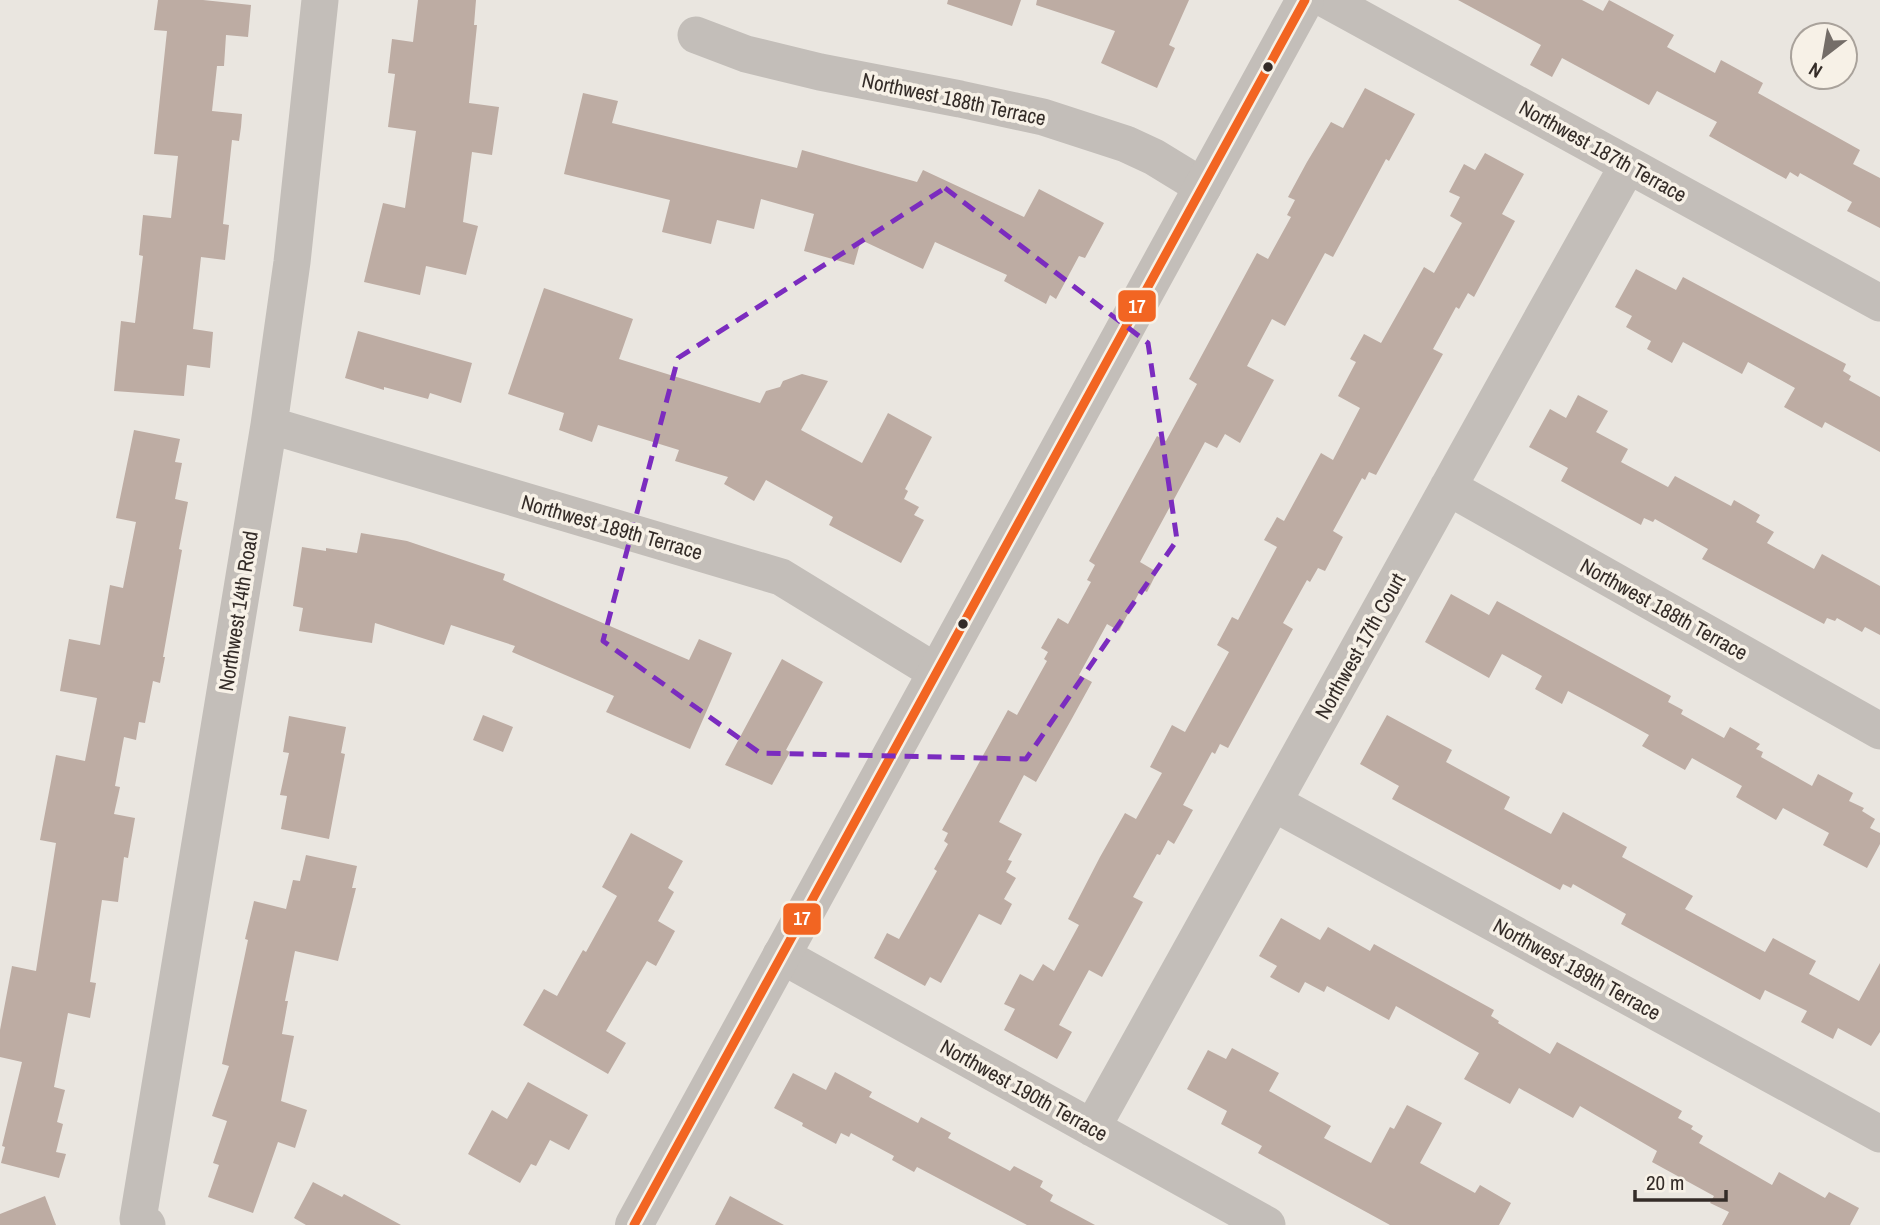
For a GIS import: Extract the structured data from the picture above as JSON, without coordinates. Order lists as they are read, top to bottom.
{
  "streets": {
    "street": [
      "Northwest 188th Terrace",
      "Northwest 187th Terrace",
      "Northwest 189th Terrace",
      "Northwest 14th Road",
      "Northwest 17th Court",
      "Northwest 190th Terrace"
    ]
  },
  "crossings": [
    ["Northwest 188th Terrace", "Northwest 17th Court"],
    ["Northwest 187th Terrace", "Northwest 17th Court"],
    ["Northwest 189th Terrace", "Northwest 14th Road"],
    ["Northwest 189th Terrace", "Northwest 17th Court"],
    ["Northwest 17th Court", "Northwest 190th Terrace"]
  ],
  "lines": ["transit line 17"],
  "scale_bar": "20 m",
  "north": "bottom left"
}
